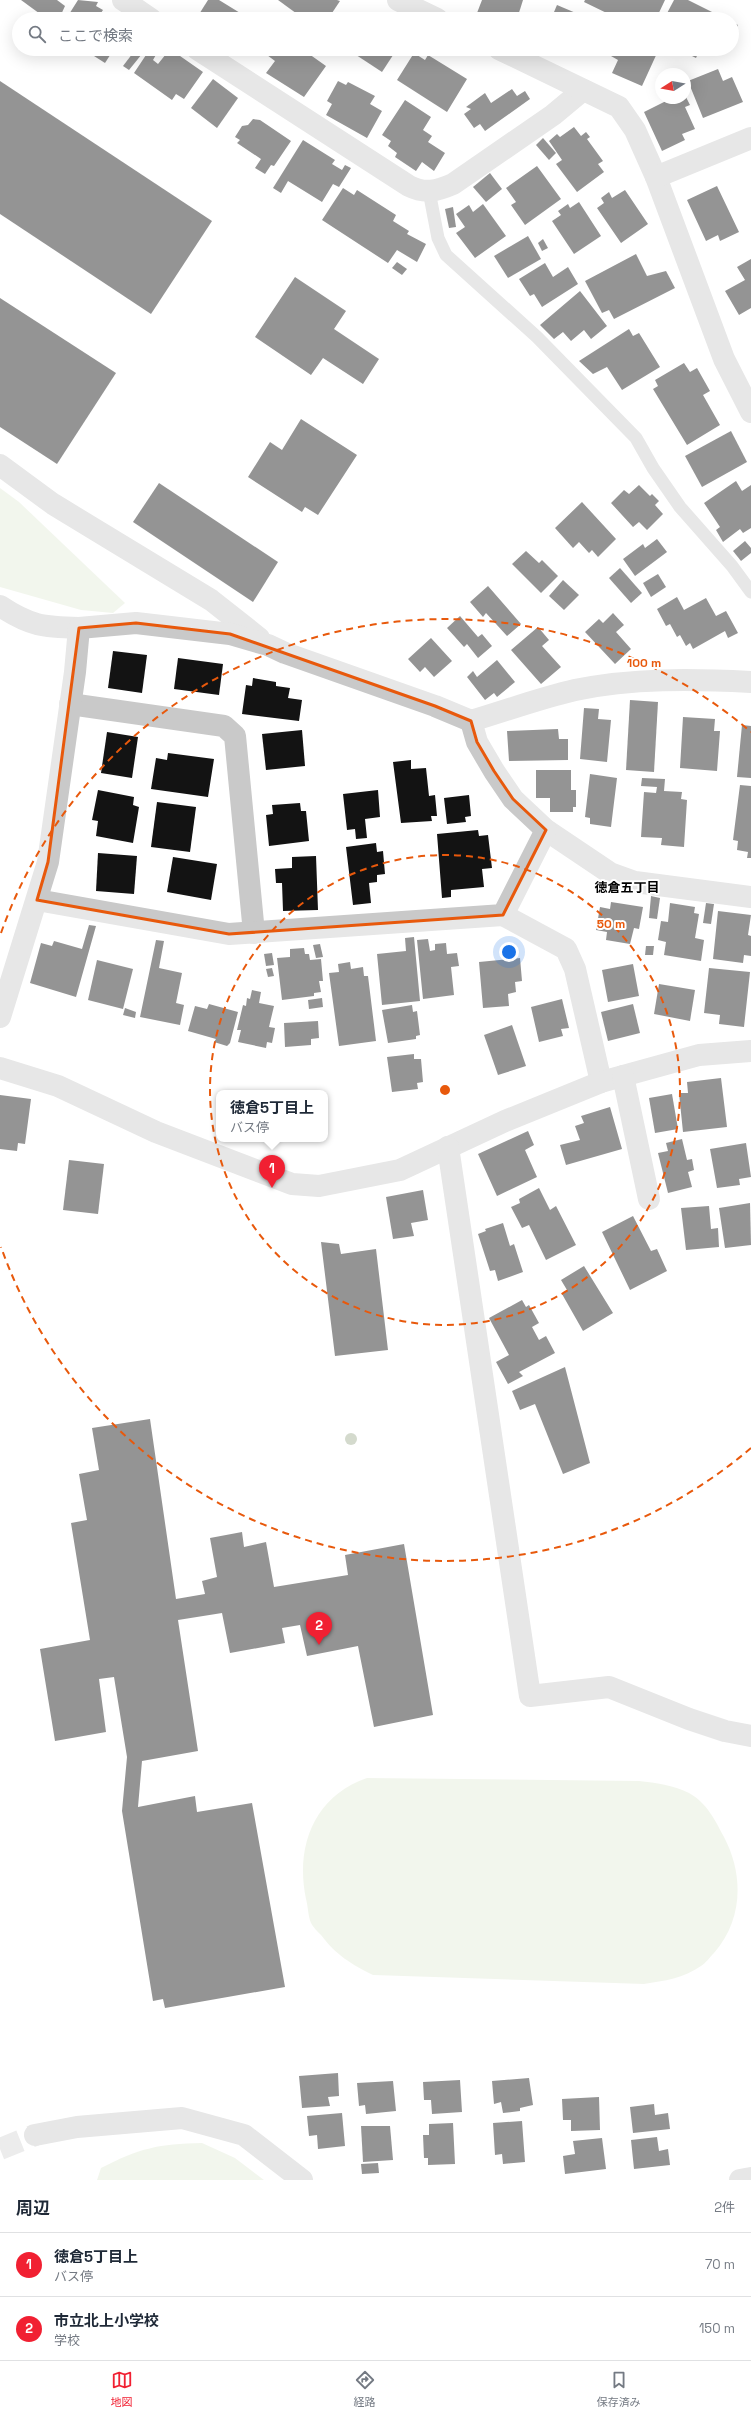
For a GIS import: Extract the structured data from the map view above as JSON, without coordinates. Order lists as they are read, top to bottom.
{
  "districts": ["徳倉五丁目"],
  "north": "left",
  "page": {
    "search": "ここで検索",
    "popup": ["徳倉5丁目上", "バス停"],
    "pins": ["1", "2"],
    "heading": ["周辺", "2件"],
    "list": [
      {
        "mark": "1",
        "name": "徳倉5丁目上",
        "note": "バス停",
        "value": "70 m"
      },
      {
        "mark": "2",
        "name": "市立北上小学校",
        "note": "学校",
        "value": "150 m"
      }
    ],
    "nav": ["地図", "経路", "保存済み"]
  },
  "rings": ["100 m", "50 m"]
}
